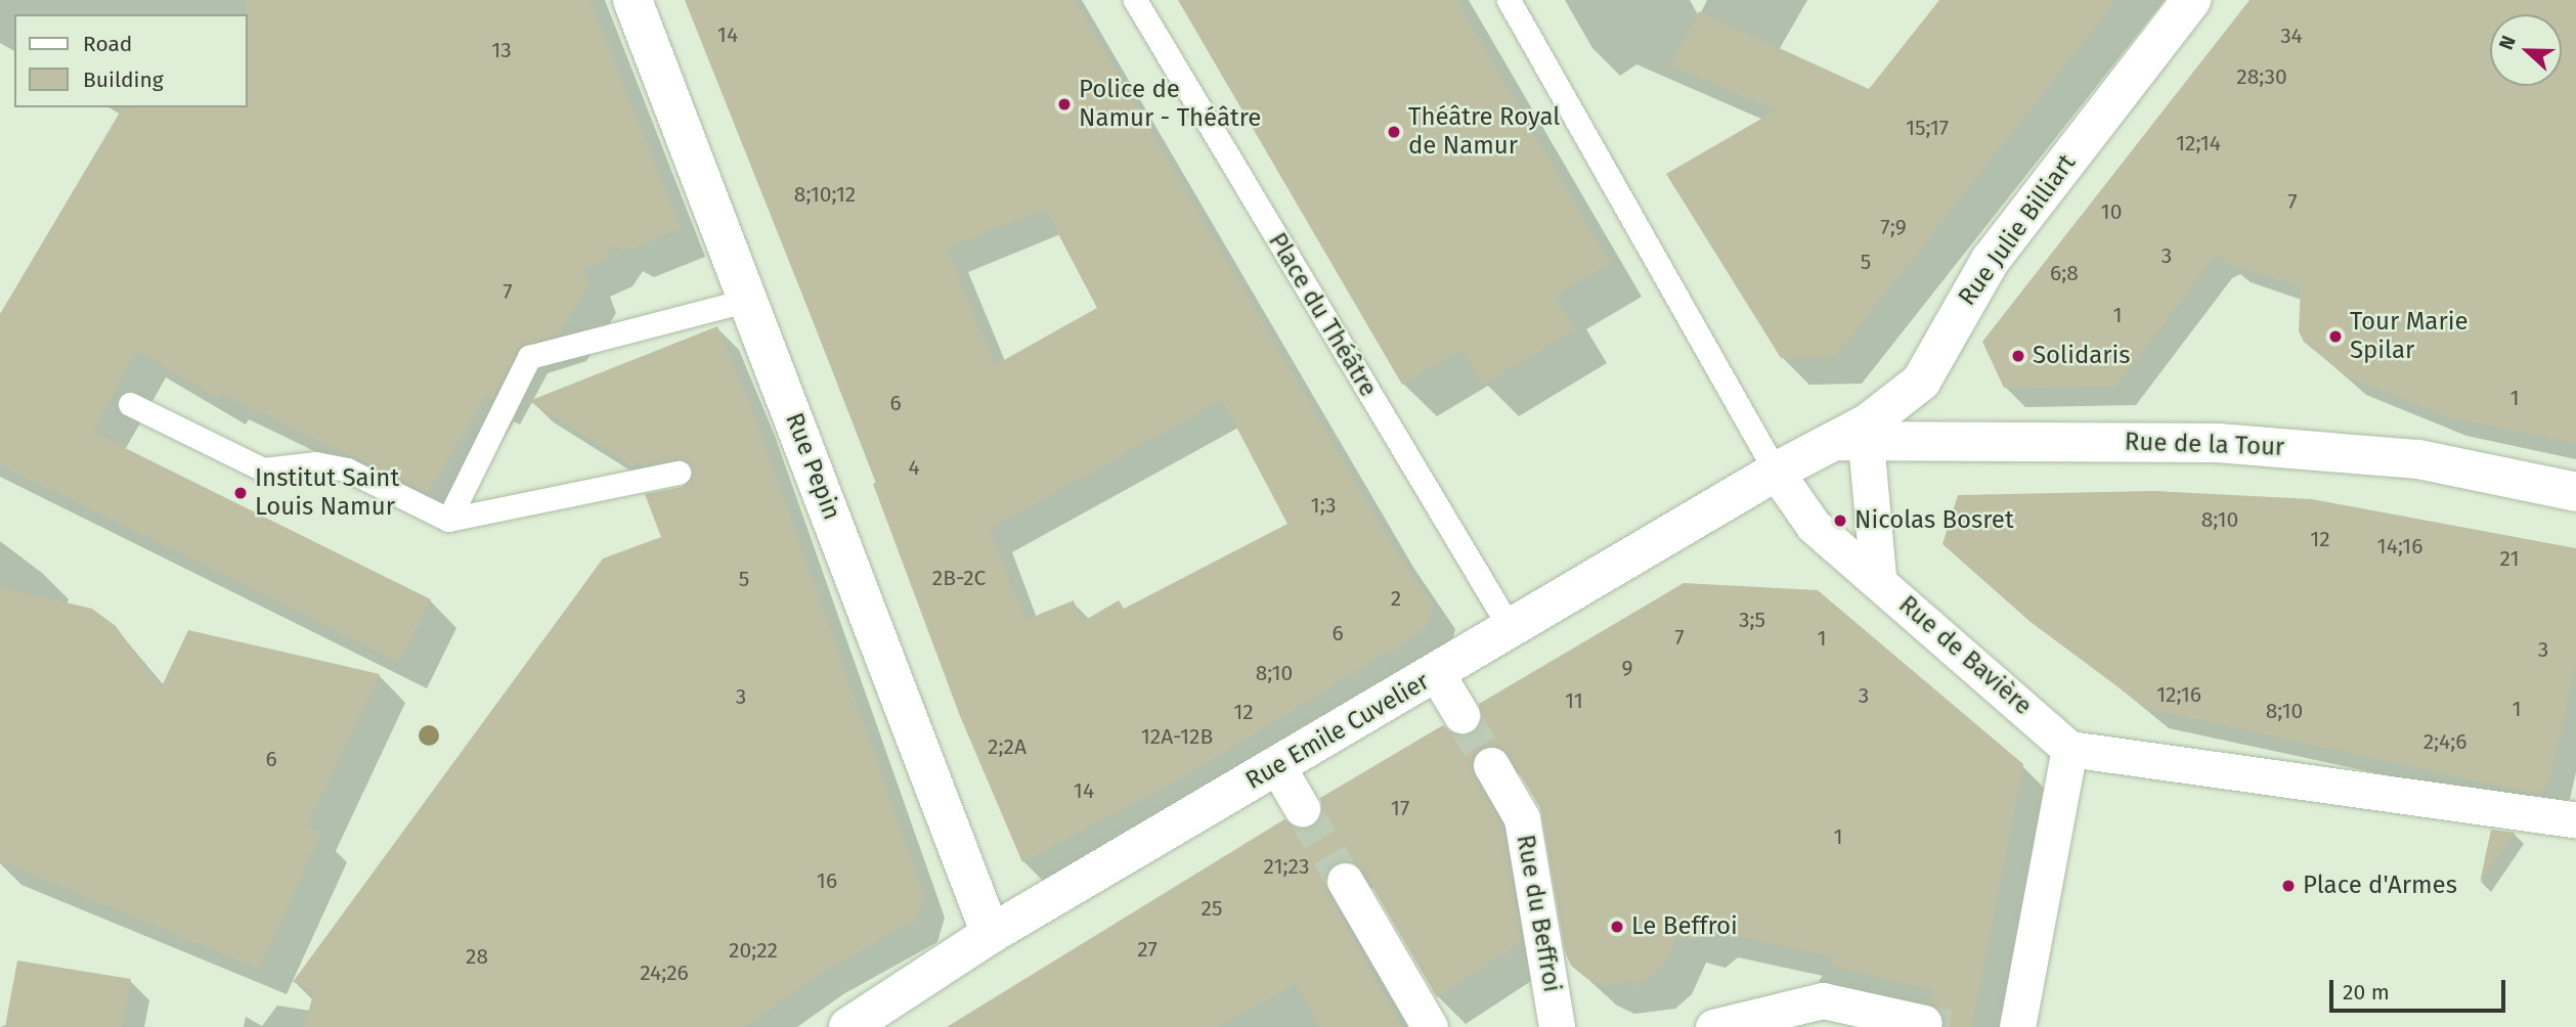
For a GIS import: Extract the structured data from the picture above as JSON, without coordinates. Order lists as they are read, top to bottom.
{
  "streets": {
    "street": [
      "Rue Julie Billiart",
      "Rue de la Tour",
      "Rue Pepin",
      "Rue de Bavière",
      "Rue Emile Cuvelier",
      "Rue du Beffroi"
    ],
    "lane": ["Place du Théâtre"]
  },
  "crossings": [
    ["Rue Julie Billiart", "Rue de la Tour"],
    ["Rue Julie Billiart", "Rue de Bavière"],
    ["Rue Julie Billiart", "Rue Emile Cuvelier"],
    ["Place du Théâtre", "Rue Emile Cuvelier"],
    ["Rue de la Tour", "Rue de Bavière"],
    ["Rue de la Tour", "Rue Emile Cuvelier"],
    ["Rue Pepin", "Rue Emile Cuvelier"],
    ["Rue de Bavière", "Rue Emile Cuvelier"]
  ],
  "places": [
    "Police de Namur - Théâtre",
    "Théâtre Royal de Namur",
    "Tour Marie Spilar",
    "Solidaris",
    "Institut Saint Louis Namur",
    "Nicolas Bosret",
    "Place d'Armes",
    "Le Beffroi"
  ],
  "house_numbers": [
    "14",
    "34",
    "13",
    "28;30",
    "15;17",
    "12;14",
    "8;10;12",
    "7",
    "10",
    "7;9",
    "3",
    "5",
    "6;8",
    "7",
    "1",
    "1",
    "6",
    "4",
    "1;3",
    "8;10",
    "12",
    "14;16",
    "21",
    "2B-2C",
    "5",
    "2",
    "3;5",
    "6",
    "7",
    "1",
    "3",
    "9",
    "8;10",
    "12;16",
    "3",
    "3",
    "11",
    "1",
    "8;10",
    "12",
    "12A-12B",
    "2;4;6",
    "2;2A",
    "6",
    "14",
    "17",
    "1",
    "21;23",
    "16",
    "25",
    "27",
    "20;22",
    "28",
    "24;26"
  ],
  "legend": ["Road", "Building"],
  "scale_bar": "20 m",
  "north": "left"
}
